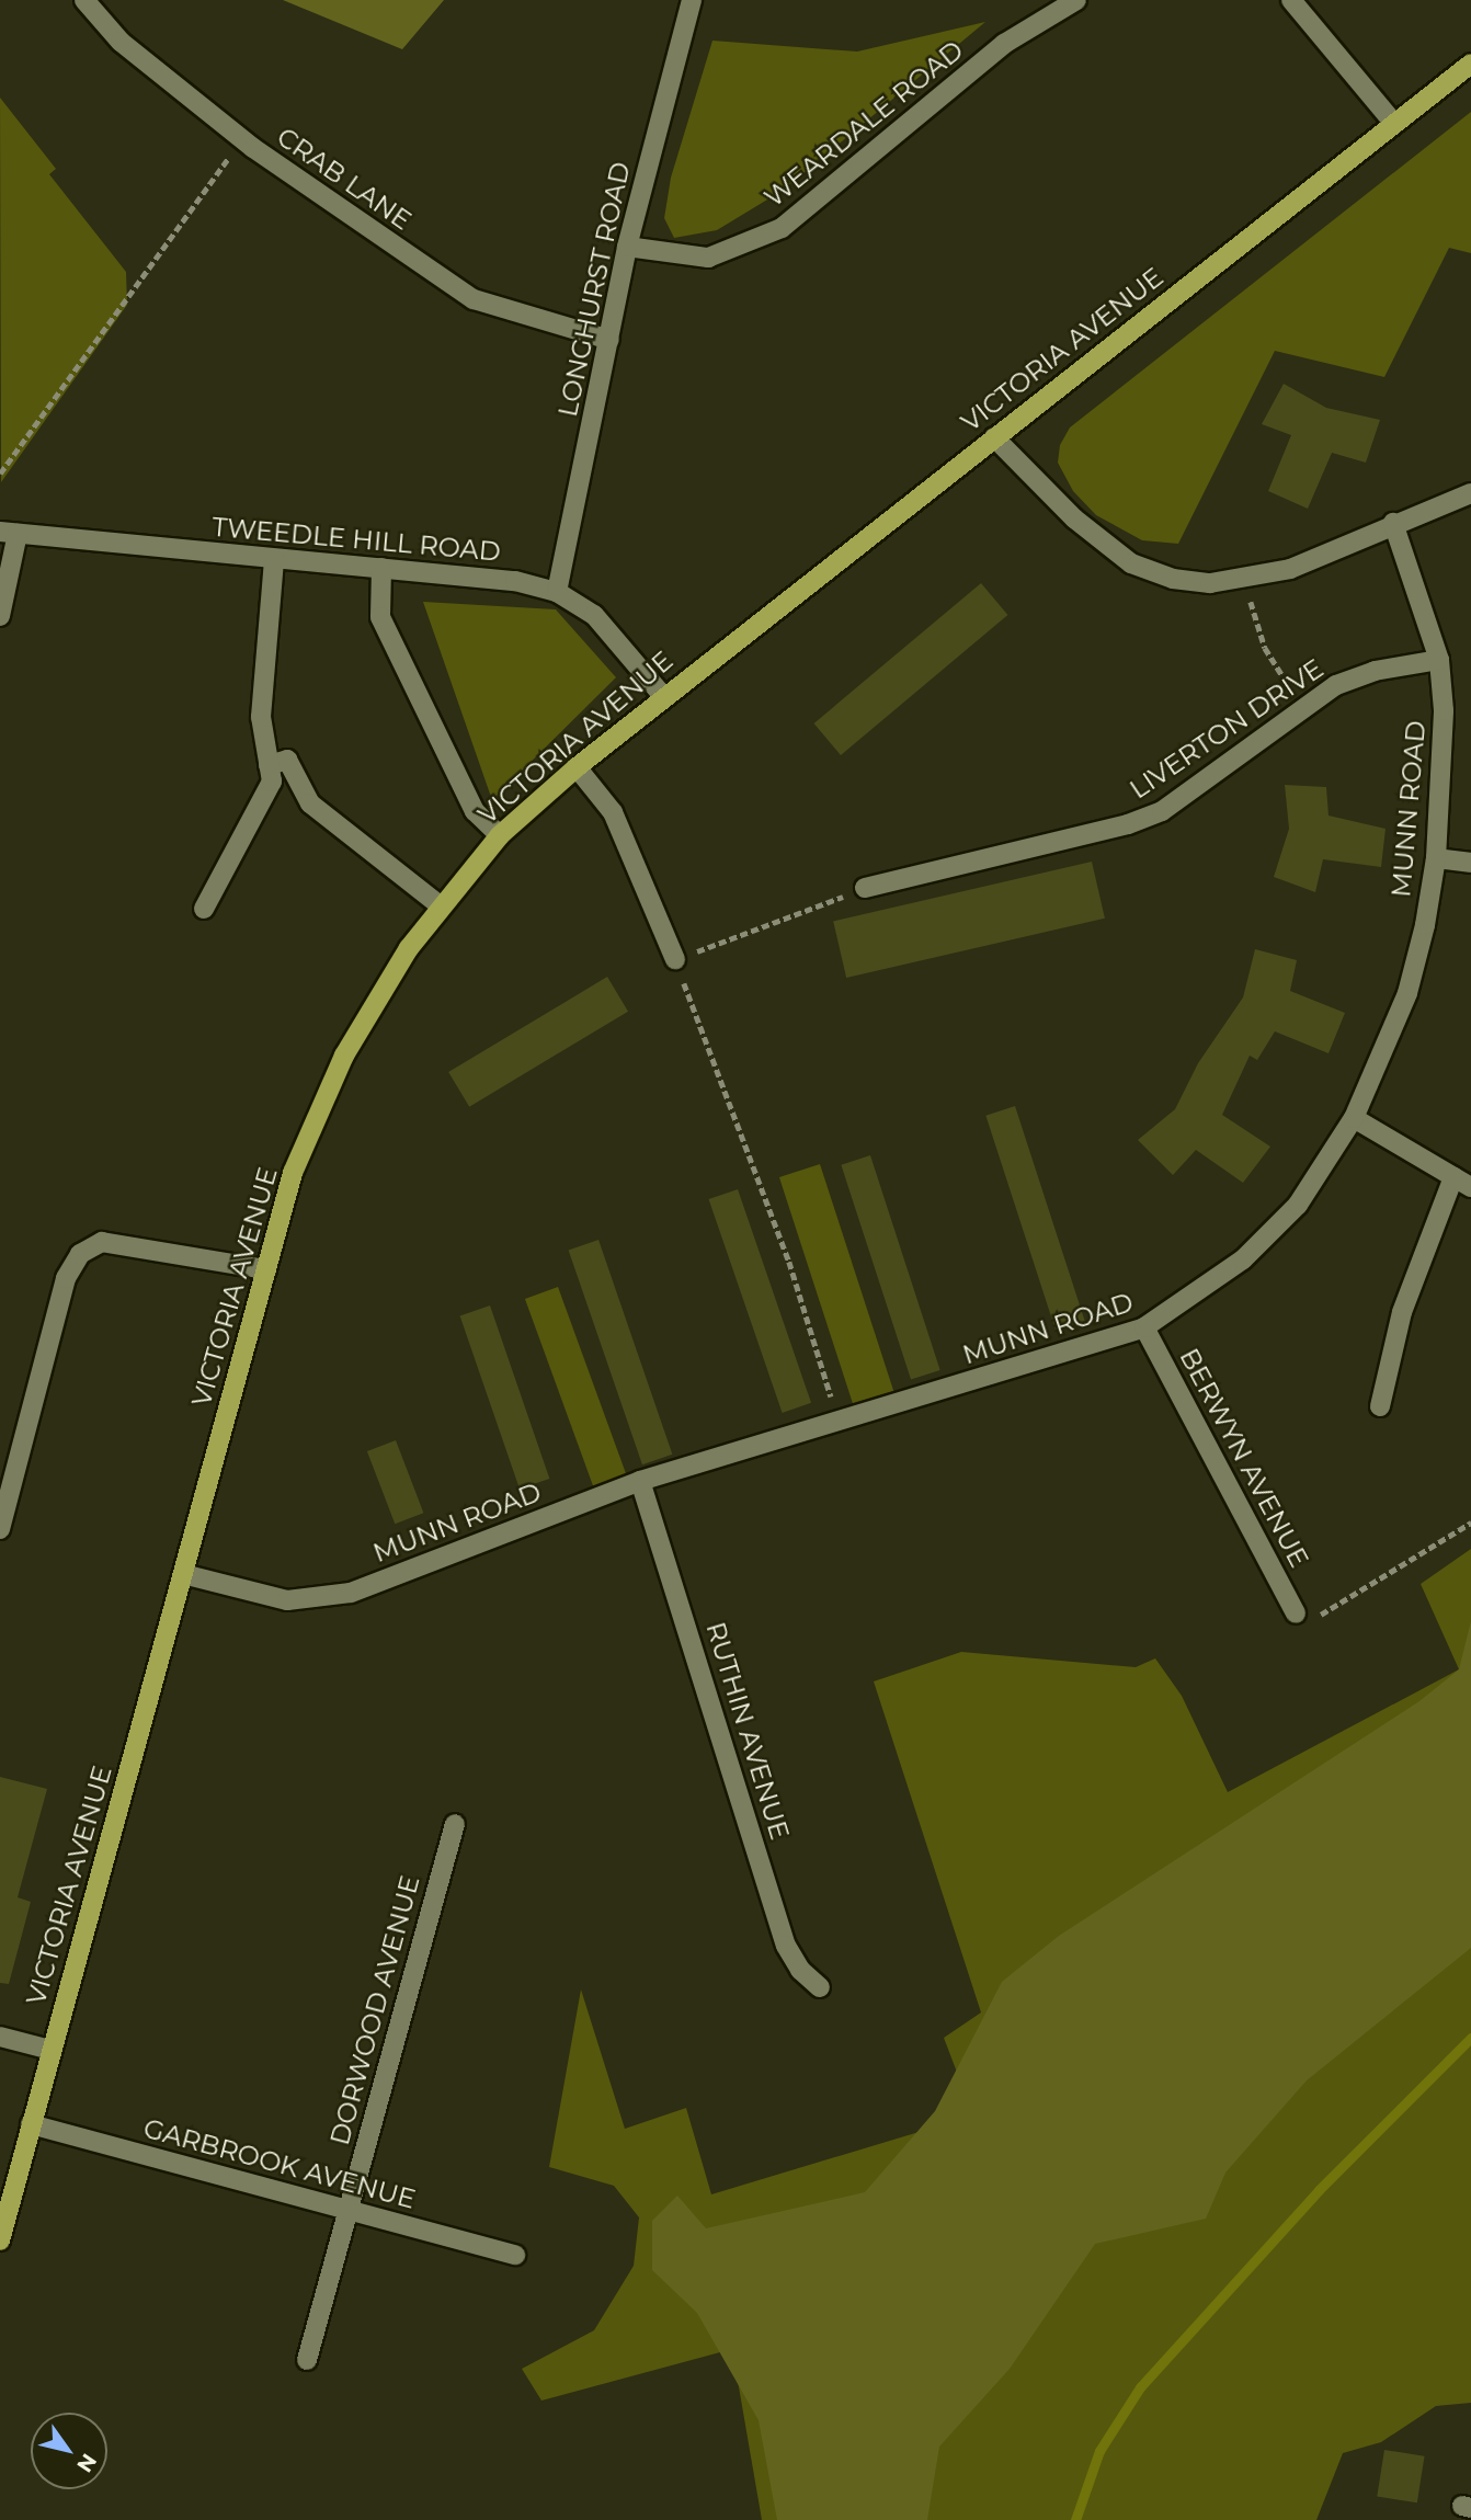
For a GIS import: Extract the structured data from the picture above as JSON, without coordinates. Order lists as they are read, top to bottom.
{
  "streets": {
    "main road": ["VICTORIA AVENUE"],
    "street": [
      "WEARDALE ROAD",
      "CRAB LANE",
      "LONGHURST ROAD",
      "TWEEDLE HILL ROAD",
      "LIVERTON DRIVE",
      "MUNN ROAD",
      "BERWYN AVENUE",
      "RUTHIN AVENUE",
      "DORWOOD AVENUE",
      "GARBROOK AVENUE"
    ]
  },
  "crossings": [
    ["WEARDALE ROAD", "LONGHURST ROAD"],
    ["CRAB LANE", "LONGHURST ROAD"],
    ["LONGHURST ROAD", "TWEEDLE HILL ROAD"],
    ["VICTORIA AVENUE", "TWEEDLE HILL ROAD"],
    ["VICTORIA AVENUE", "MUNN ROAD"],
    ["VICTORIA AVENUE", "GARBROOK AVENUE"],
    ["LIVERTON DRIVE", "MUNN ROAD"],
    ["MUNN ROAD", "BERWYN AVENUE"],
    ["MUNN ROAD", "RUTHIN AVENUE"],
    ["DORWOOD AVENUE", "GARBROOK AVENUE"]
  ],
  "north": "bottom right"
}
